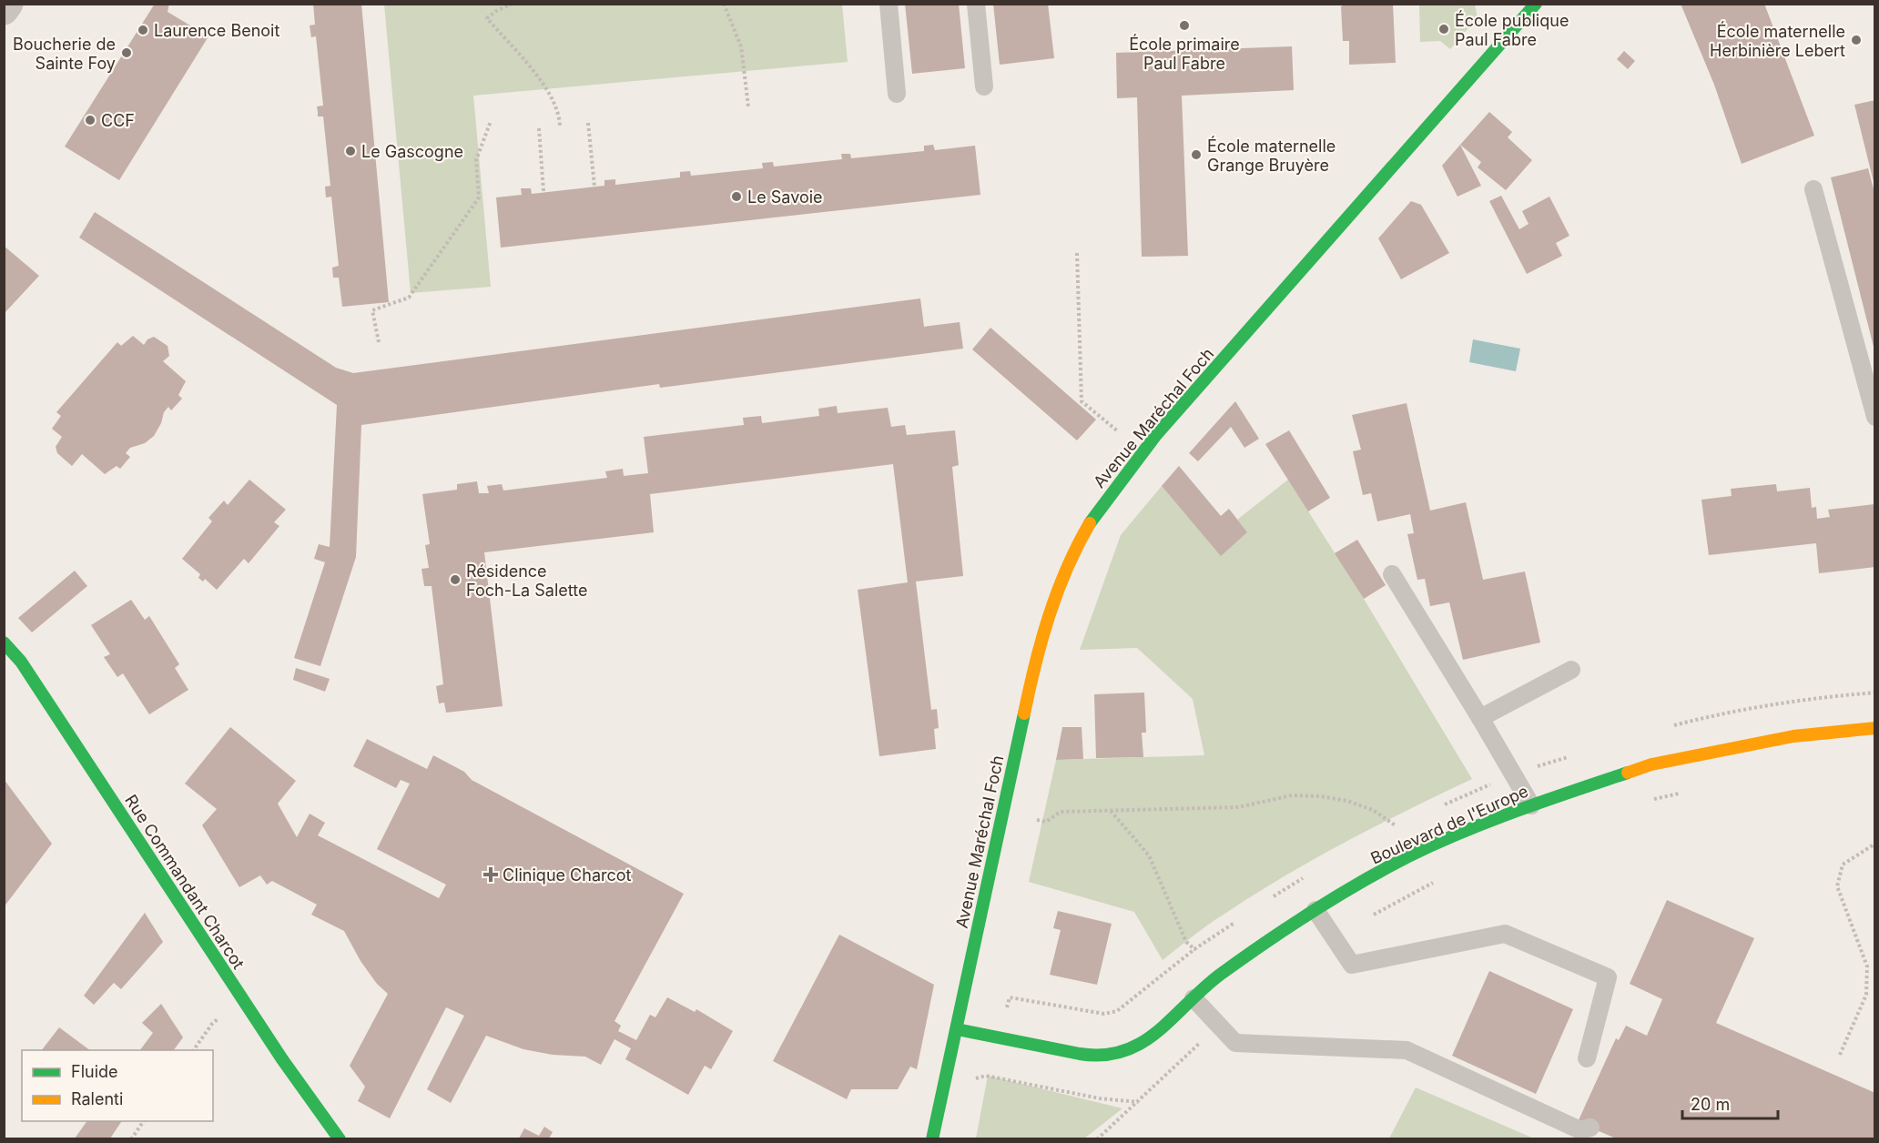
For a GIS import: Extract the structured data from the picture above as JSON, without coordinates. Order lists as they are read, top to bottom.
{
  "streets": {
    "main road": ["Avenue Maréchal Foch", "Boulevard de l'Europe", "Rue Commandant Charcot"]
  },
  "crossings": [
    ["Avenue Maréchal Foch", "Boulevard de l'Europe"]
  ],
  "places": {
    "other": [
      "École primaire Paul Fabre",
      "École publique Paul Fabre",
      "Laurence Benoit",
      "École maternelle Herbinière Lebert",
      "Boucherie de Sainte Foy",
      "CCF",
      "Le Gascogne",
      "École maternelle Grange Bruyère",
      "Le Savoie",
      "Résidence Foch-La Salette"
    ],
    "health": ["Clinique Charcot"]
  },
  "legend": ["Fluide", "Ralenti"],
  "scale_bar": "20 m"
}
